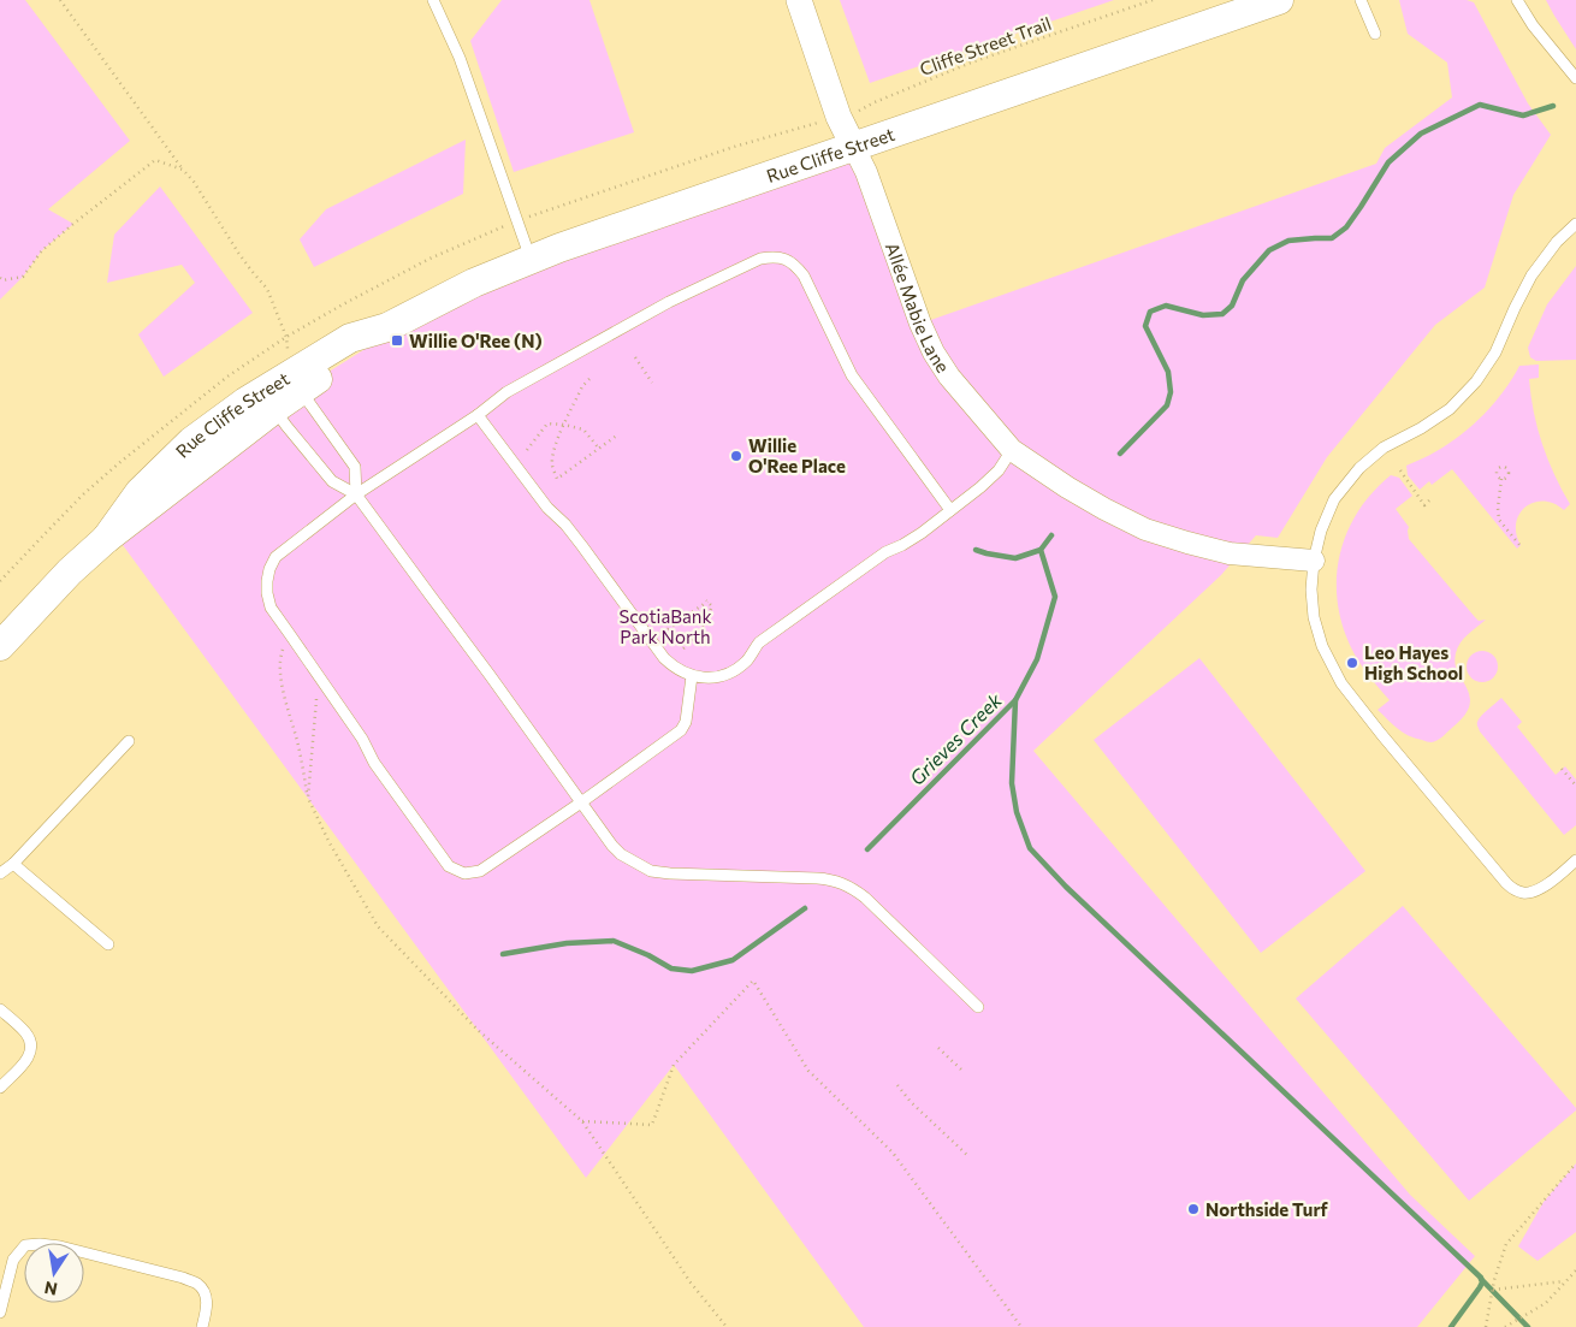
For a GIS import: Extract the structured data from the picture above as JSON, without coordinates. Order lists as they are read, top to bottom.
{
  "streets": {
    "main road": ["Rue Cliffe Street"],
    "street": ["Allée Mabie Lane"],
    "path": ["Cliffe Street Trail"]
  },
  "crossings": [
    ["Rue Cliffe Street", "Allée Mabie Lane"]
  ],
  "water": ["Grieves Creek"],
  "parks": ["ScotiaBank Park North"],
  "places": {
    "transit": ["Willie O'Ree (N)"],
    "other": ["Willie O'Ree Place", "Leo Hayes High School", "Northside Turf"]
  },
  "north": "bottom"
}
